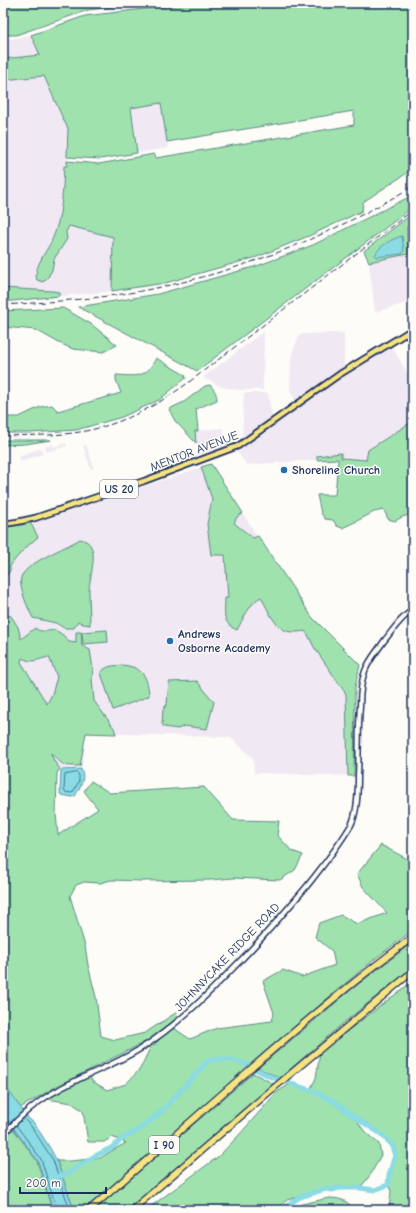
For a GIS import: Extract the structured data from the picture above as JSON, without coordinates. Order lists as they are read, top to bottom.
{
  "streets": {
    "highway": ["I 90"],
    "main road": ["MENTOR AVENUE", "US 20", "JOHNNYCAKE RIDGE ROAD"]
  },
  "places": ["Shoreline Church", "Andrews Osborne Academy"],
  "scale_bar": "200 m"
}
